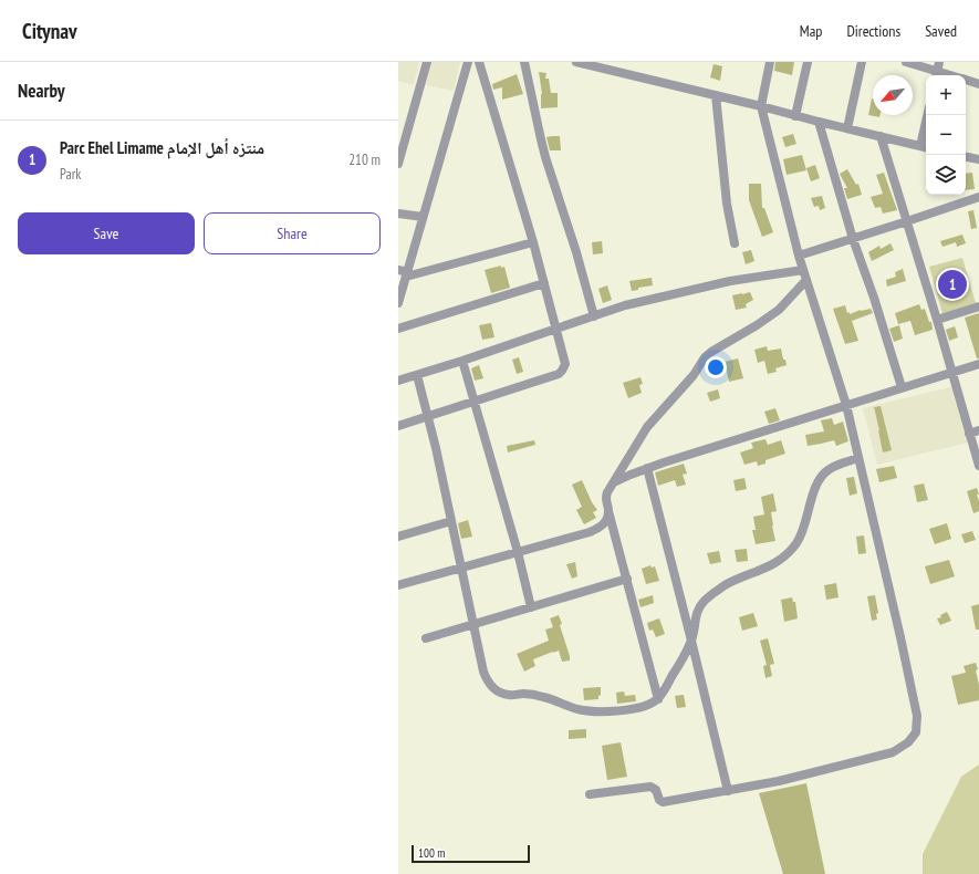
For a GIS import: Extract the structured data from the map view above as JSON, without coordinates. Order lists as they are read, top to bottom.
{
  "scale_bar": "100 m",
  "north": "bottom left",
  "page": {
    "header": "Citynav",
    "nav": ["Map", "Directions", "Saved"],
    "heading": "Nearby",
    "map_buttons": ["+", "−"],
    "list": [
      {
        "mark": "1",
        "name": "Parc Ehel Limame منتزه أهل الإمام",
        "note": "Park",
        "value": "210 m"
      }
    ],
    "buttons": ["Save", "Share"],
    "pins": "1",
    "scale": "100 m"
  }
}
